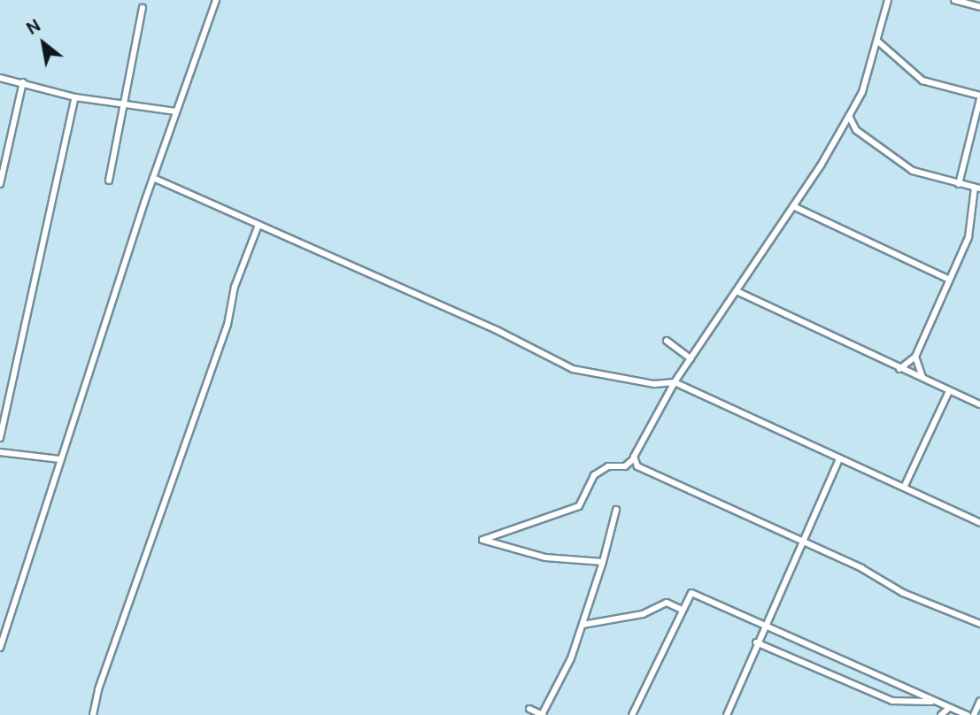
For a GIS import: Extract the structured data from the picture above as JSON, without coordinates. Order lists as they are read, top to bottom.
{
  "north": "top left"
}
